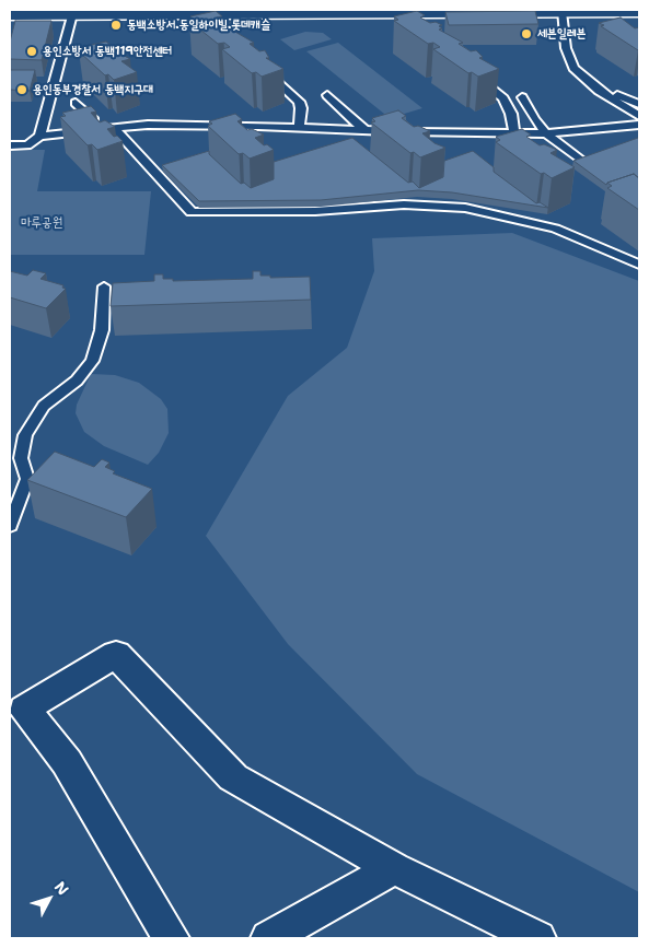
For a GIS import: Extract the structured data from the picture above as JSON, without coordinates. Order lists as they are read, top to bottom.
{
  "parks": ["마루공원"],
  "places": [
    "동백소방서.동일하이빌.롯데캐슬",
    "세븐일레븐",
    "용인소방서 동백119안전센터",
    "용인동부경찰서 동백지구대"
  ],
  "north": "top right"
}
